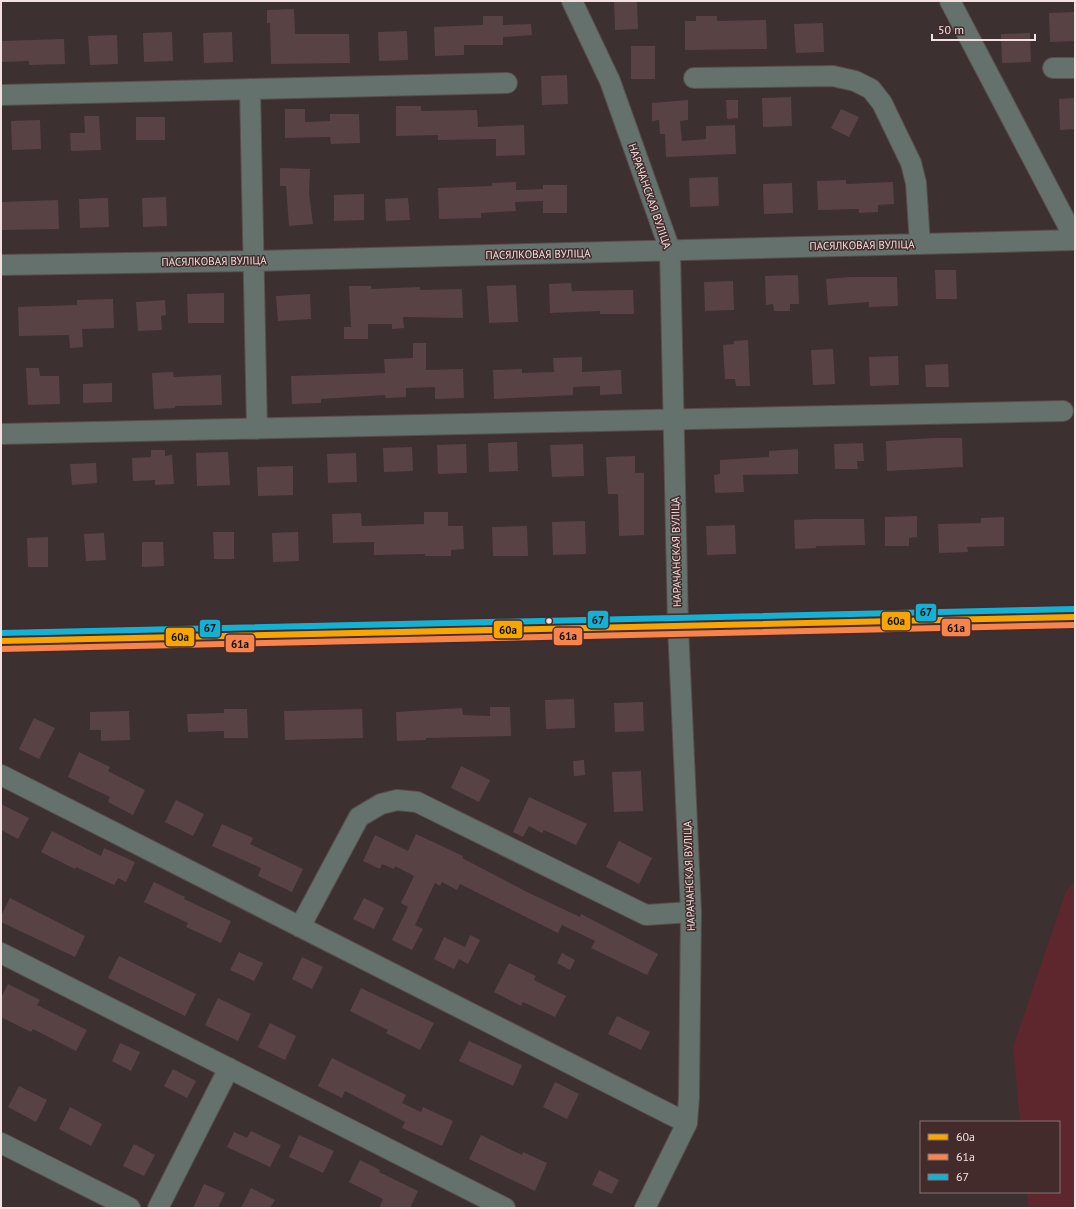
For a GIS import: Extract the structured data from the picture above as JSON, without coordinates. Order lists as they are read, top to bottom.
{
  "streets": {
    "street": ["НАРАЧАНСКАЯ ВУЛІЦА", "ПАСЯЛКОВАЯ ВУЛІЦА"]
  },
  "crossings": [
    ["НАРАЧАНСКАЯ ВУЛІЦА", "ПАСЯЛКОВАЯ ВУЛІЦА"]
  ],
  "lines": ["transit line 67", "transit line 60а", "transit line 61а"],
  "legend": ["60а", "61а", "67"],
  "scale_bar": "50 m"
}
